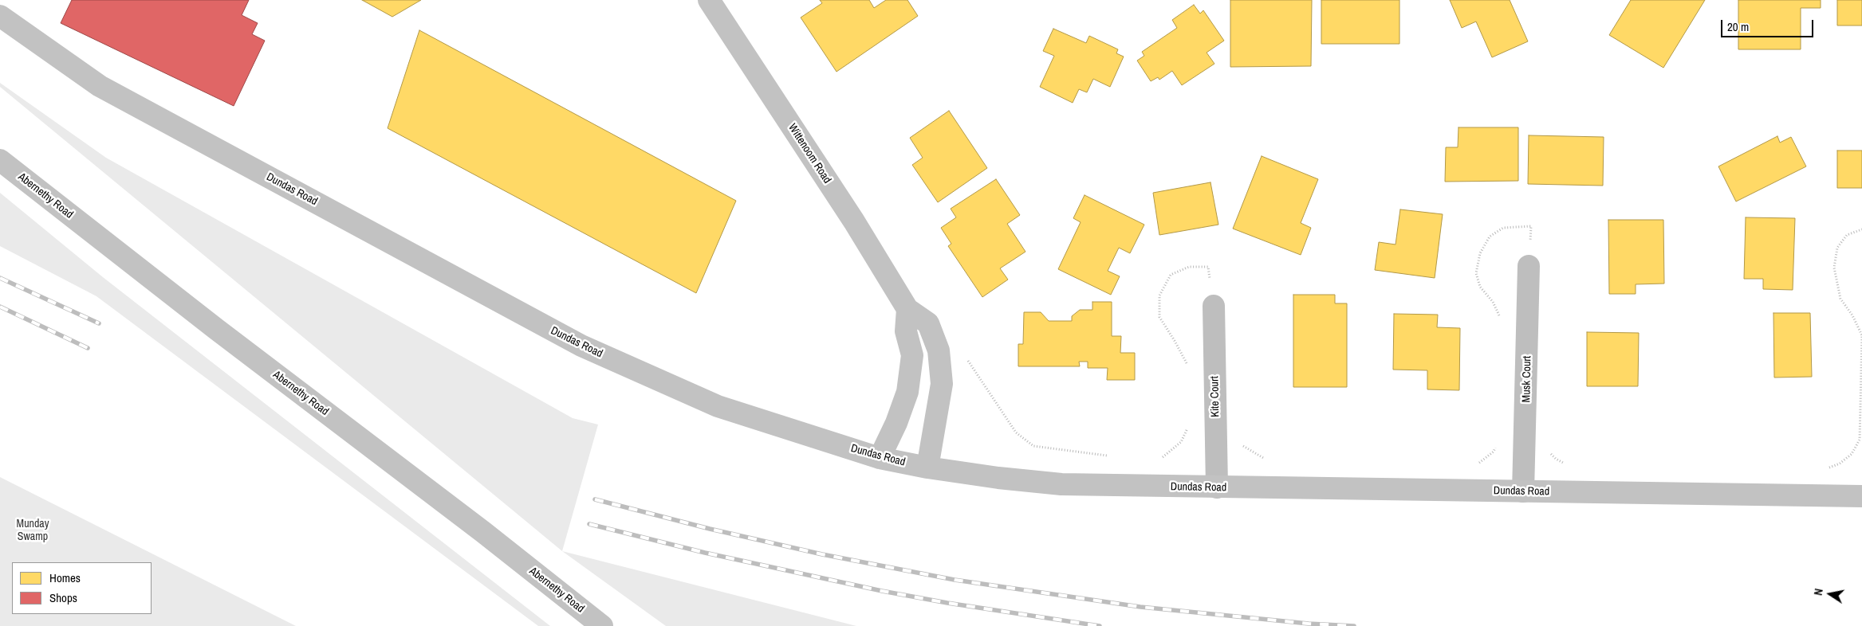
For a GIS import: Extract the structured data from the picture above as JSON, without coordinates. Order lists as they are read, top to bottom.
{
  "streets": {
    "main road": ["Wittenoom Road", "Dundas Road", "Abernethy Road"],
    "street": ["Musk Court", "Kite Court"]
  },
  "crossings": [
    ["Wittenoom Road", "Dundas Road"],
    ["Dundas Road", "Musk Court"],
    ["Dundas Road", "Kite Court"]
  ],
  "parks": ["Munday Swamp"],
  "legend": ["Homes", "Shops"],
  "scale_bar": "20 m",
  "north": "left"
}
